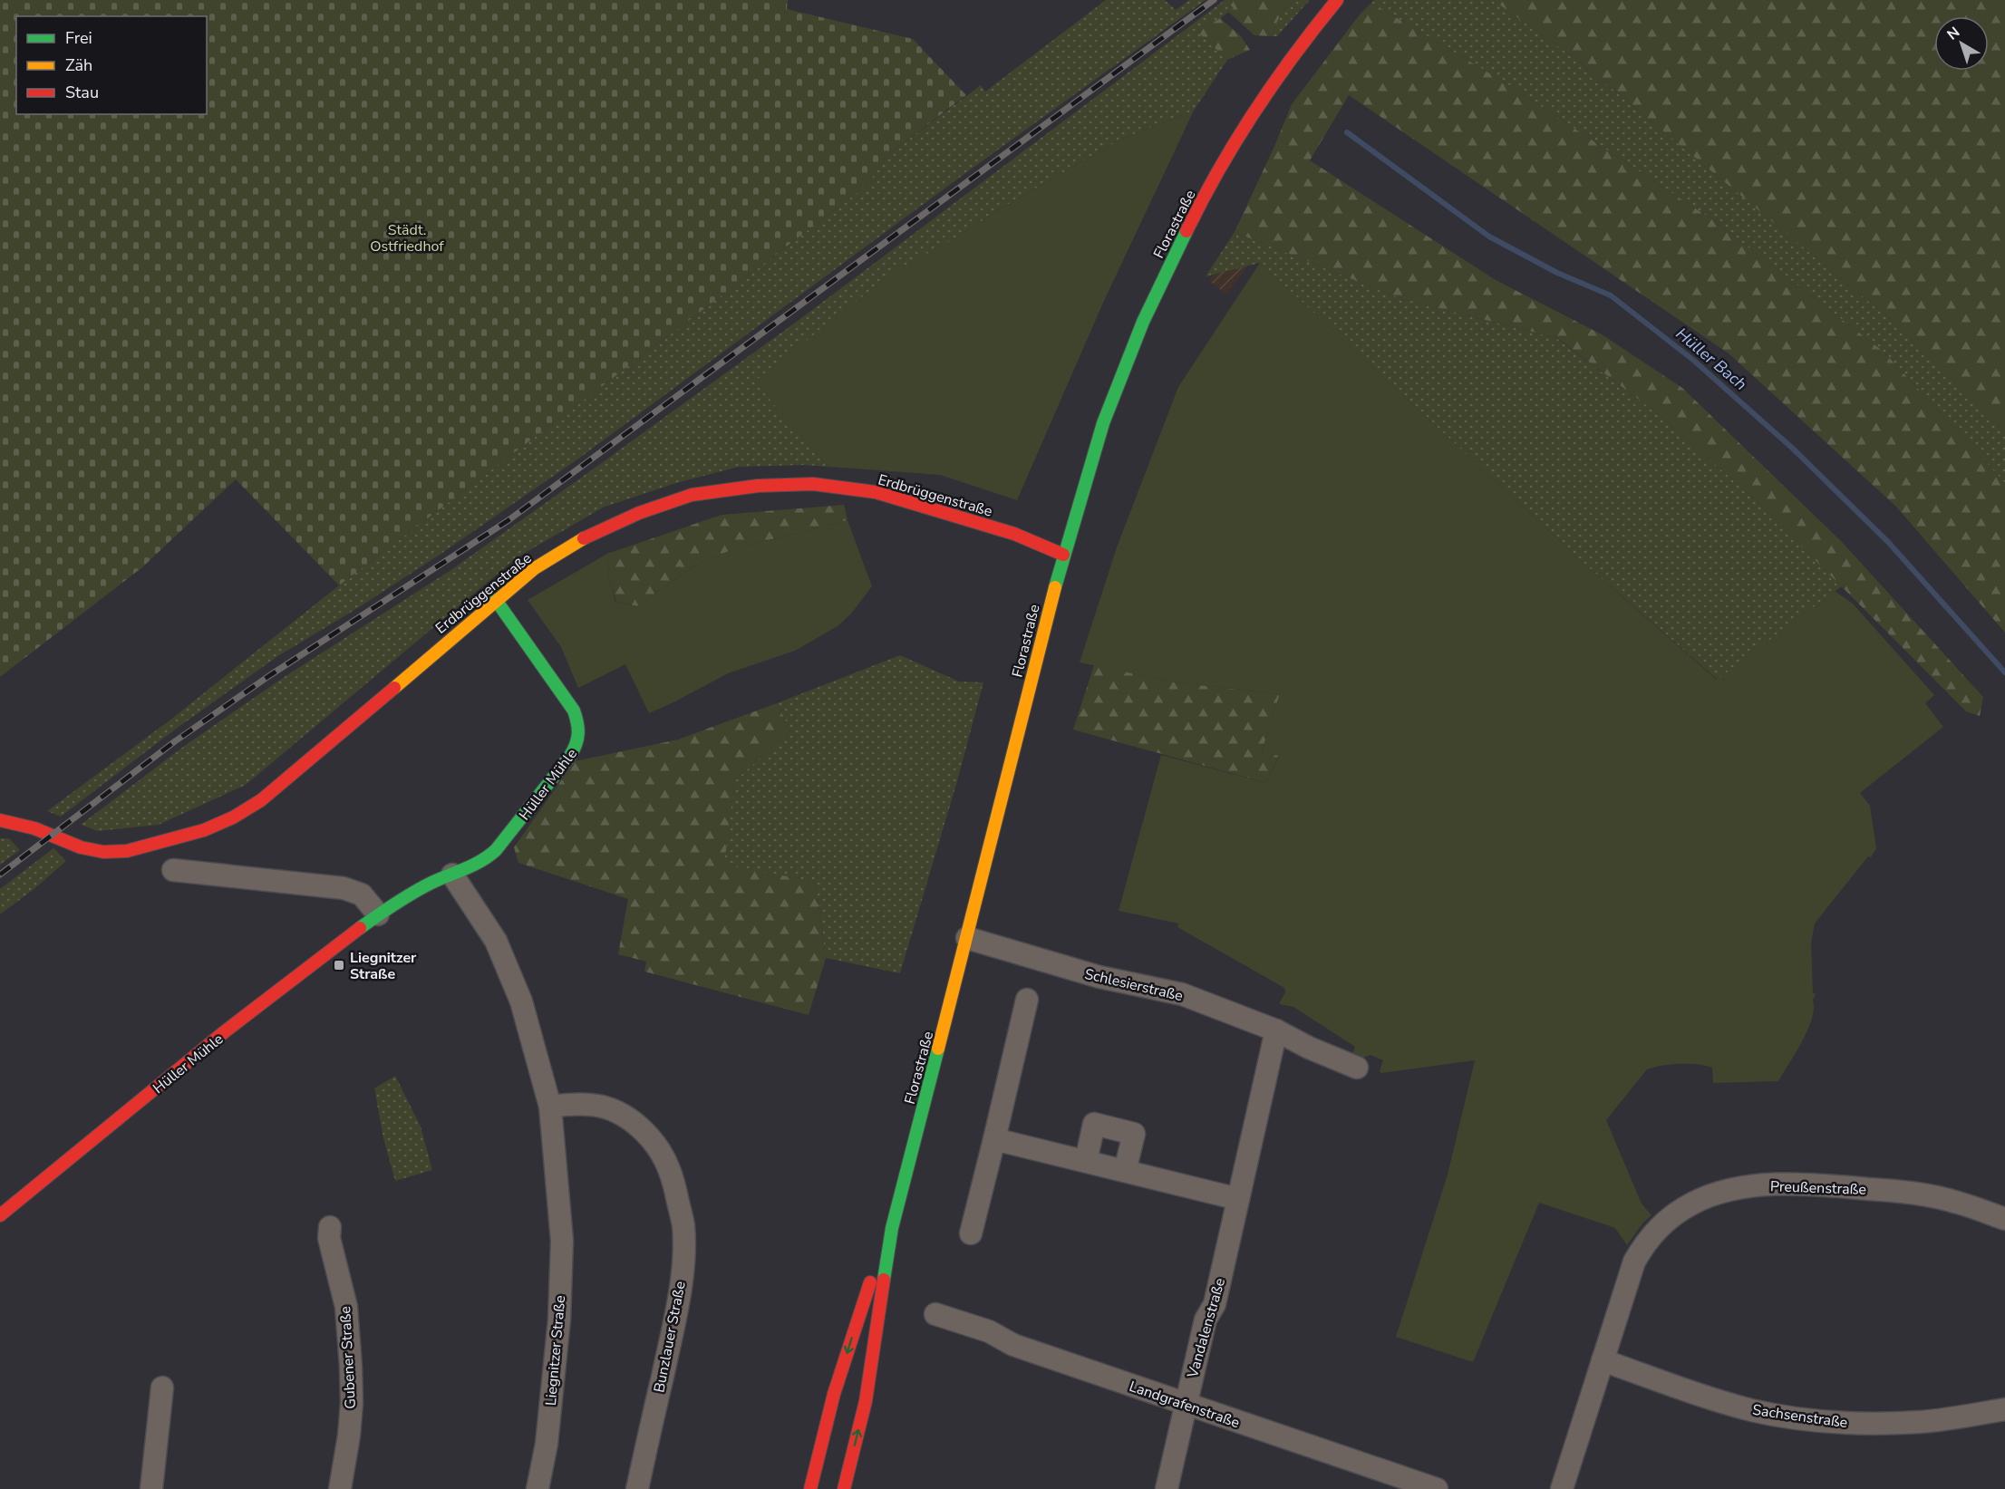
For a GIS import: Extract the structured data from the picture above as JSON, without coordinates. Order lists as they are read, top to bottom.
{
  "streets": {
    "street": [
      "Florastraße",
      "Erdbrüggenstraße",
      "Hüller Mühle",
      "Schlesierstraße",
      "Preußenstraße",
      "Vandalenstraße",
      "Bunzlauer Straße",
      "Liegnitzer Straße",
      "Gubener Straße",
      "Landgrafenstraße",
      "Sachsenstraße"
    ]
  },
  "crossings": [
    ["Florastraße", "Erdbrüggenstraße"],
    ["Florastraße", "Schlesierstraße"],
    ["Erdbrüggenstraße", "Hüller Mühle"],
    ["Hüller Mühle", "Liegnitzer Straße"],
    ["Schlesierstraße", "Vandalenstraße"],
    ["Preußenstraße", "Sachsenstraße"],
    ["Vandalenstraße", "Landgrafenstraße"],
    ["Bunzlauer Straße", "Liegnitzer Straße"]
  ],
  "water": ["Hüller Bach"],
  "parks": ["Städt. Ostfriedhof"],
  "places": {
    "transit": ["Liegnitzer Straße"]
  },
  "legend": ["Frei", "Zäh", "Stau"],
  "north": "top left"
}
